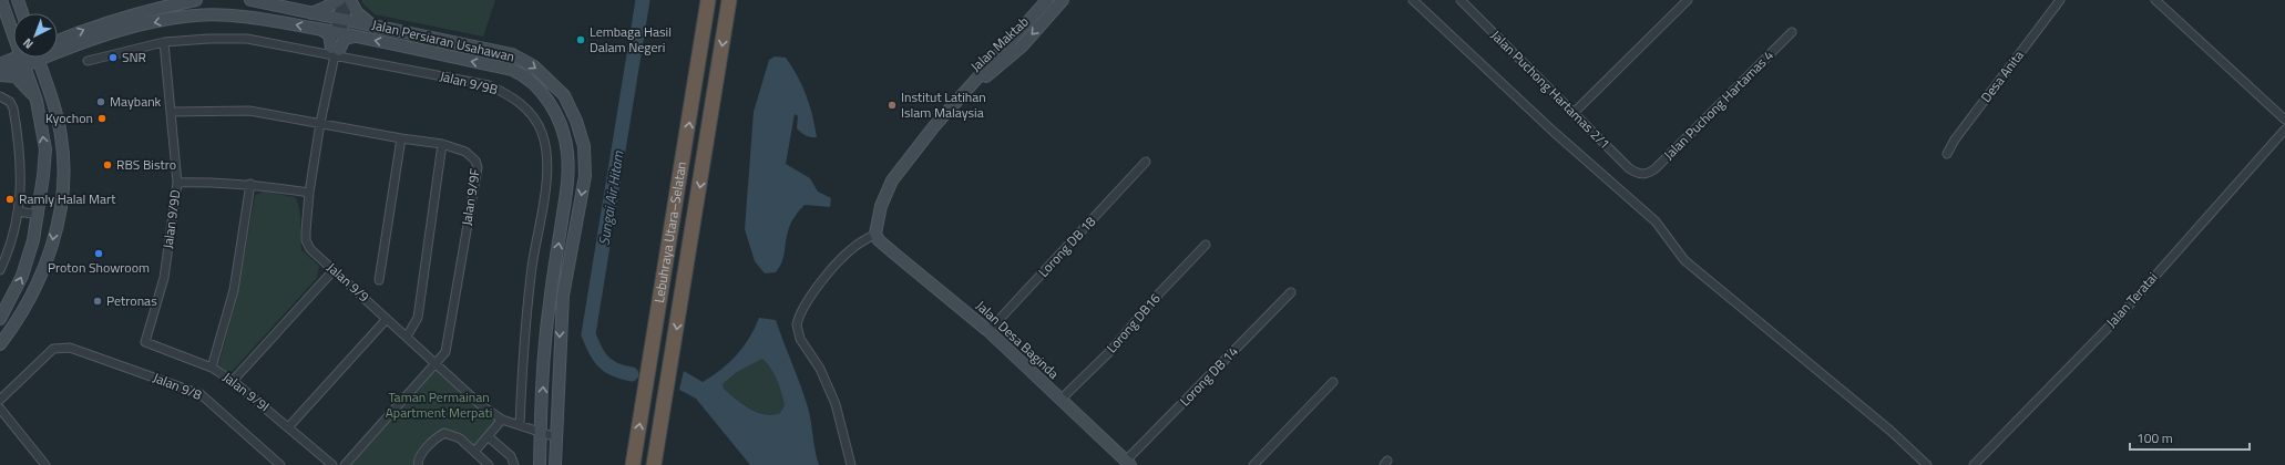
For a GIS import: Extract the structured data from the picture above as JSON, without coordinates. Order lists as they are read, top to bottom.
{
  "streets": {
    "highway": ["Lebuhraya Utara–Selatan"],
    "street": [
      "Jalan Persiaran Usahawan",
      "Jalan Maktab",
      "Desa Anita",
      "Jalan 9/9B",
      "Jalan Puchong Hartamas 2/1",
      "Jalan Puchong Hartamas 4",
      "Jalan 9/9F",
      "Jalan 9/9D",
      "Lorong DB 18",
      "Jalan 9/9",
      "Jalan Teratai",
      "Lorong DB16",
      "Jalan Desa Baginda",
      "Lorong DB 14",
      "Jalan 9/8",
      "Jalan 9/9I"
    ]
  },
  "crossings": [
    ["Jalan Persiaran Usahawan", "Jalan 9/9"],
    ["Jalan Maktab", "Jalan Desa Baginda"],
    ["Jalan 9/9B", "Jalan 9/9D"],
    ["Jalan 9/9B", "Jalan 9/9"],
    ["Jalan Puchong Hartamas 2/1", "Jalan Puchong Hartamas 4"],
    ["Jalan 9/9F", "Jalan 9/9D"],
    ["Jalan 9/9F", "Jalan 9/9"],
    ["Jalan 9/9D", "Jalan 9/9I"],
    ["Lorong DB 18", "Jalan Desa Baginda"],
    ["Lorong DB16", "Jalan Desa Baginda"],
    ["Jalan Desa Baginda", "Lorong DB 14"]
  ],
  "water": ["Sungai Air Hitam"],
  "parks": ["Taman Permainan Apartment Merpati"],
  "places": [
    "Lembaga Hasil Dalam Negeri",
    "SNR",
    "Maybank",
    "Institut Latihan Islam Malaysia",
    "Kyochon",
    "RBS Bistro",
    "Ramly Halal Mart",
    "Proton Showroom",
    "Petronas"
  ],
  "scale_bar": "100 m",
  "north": "bottom left"
}
